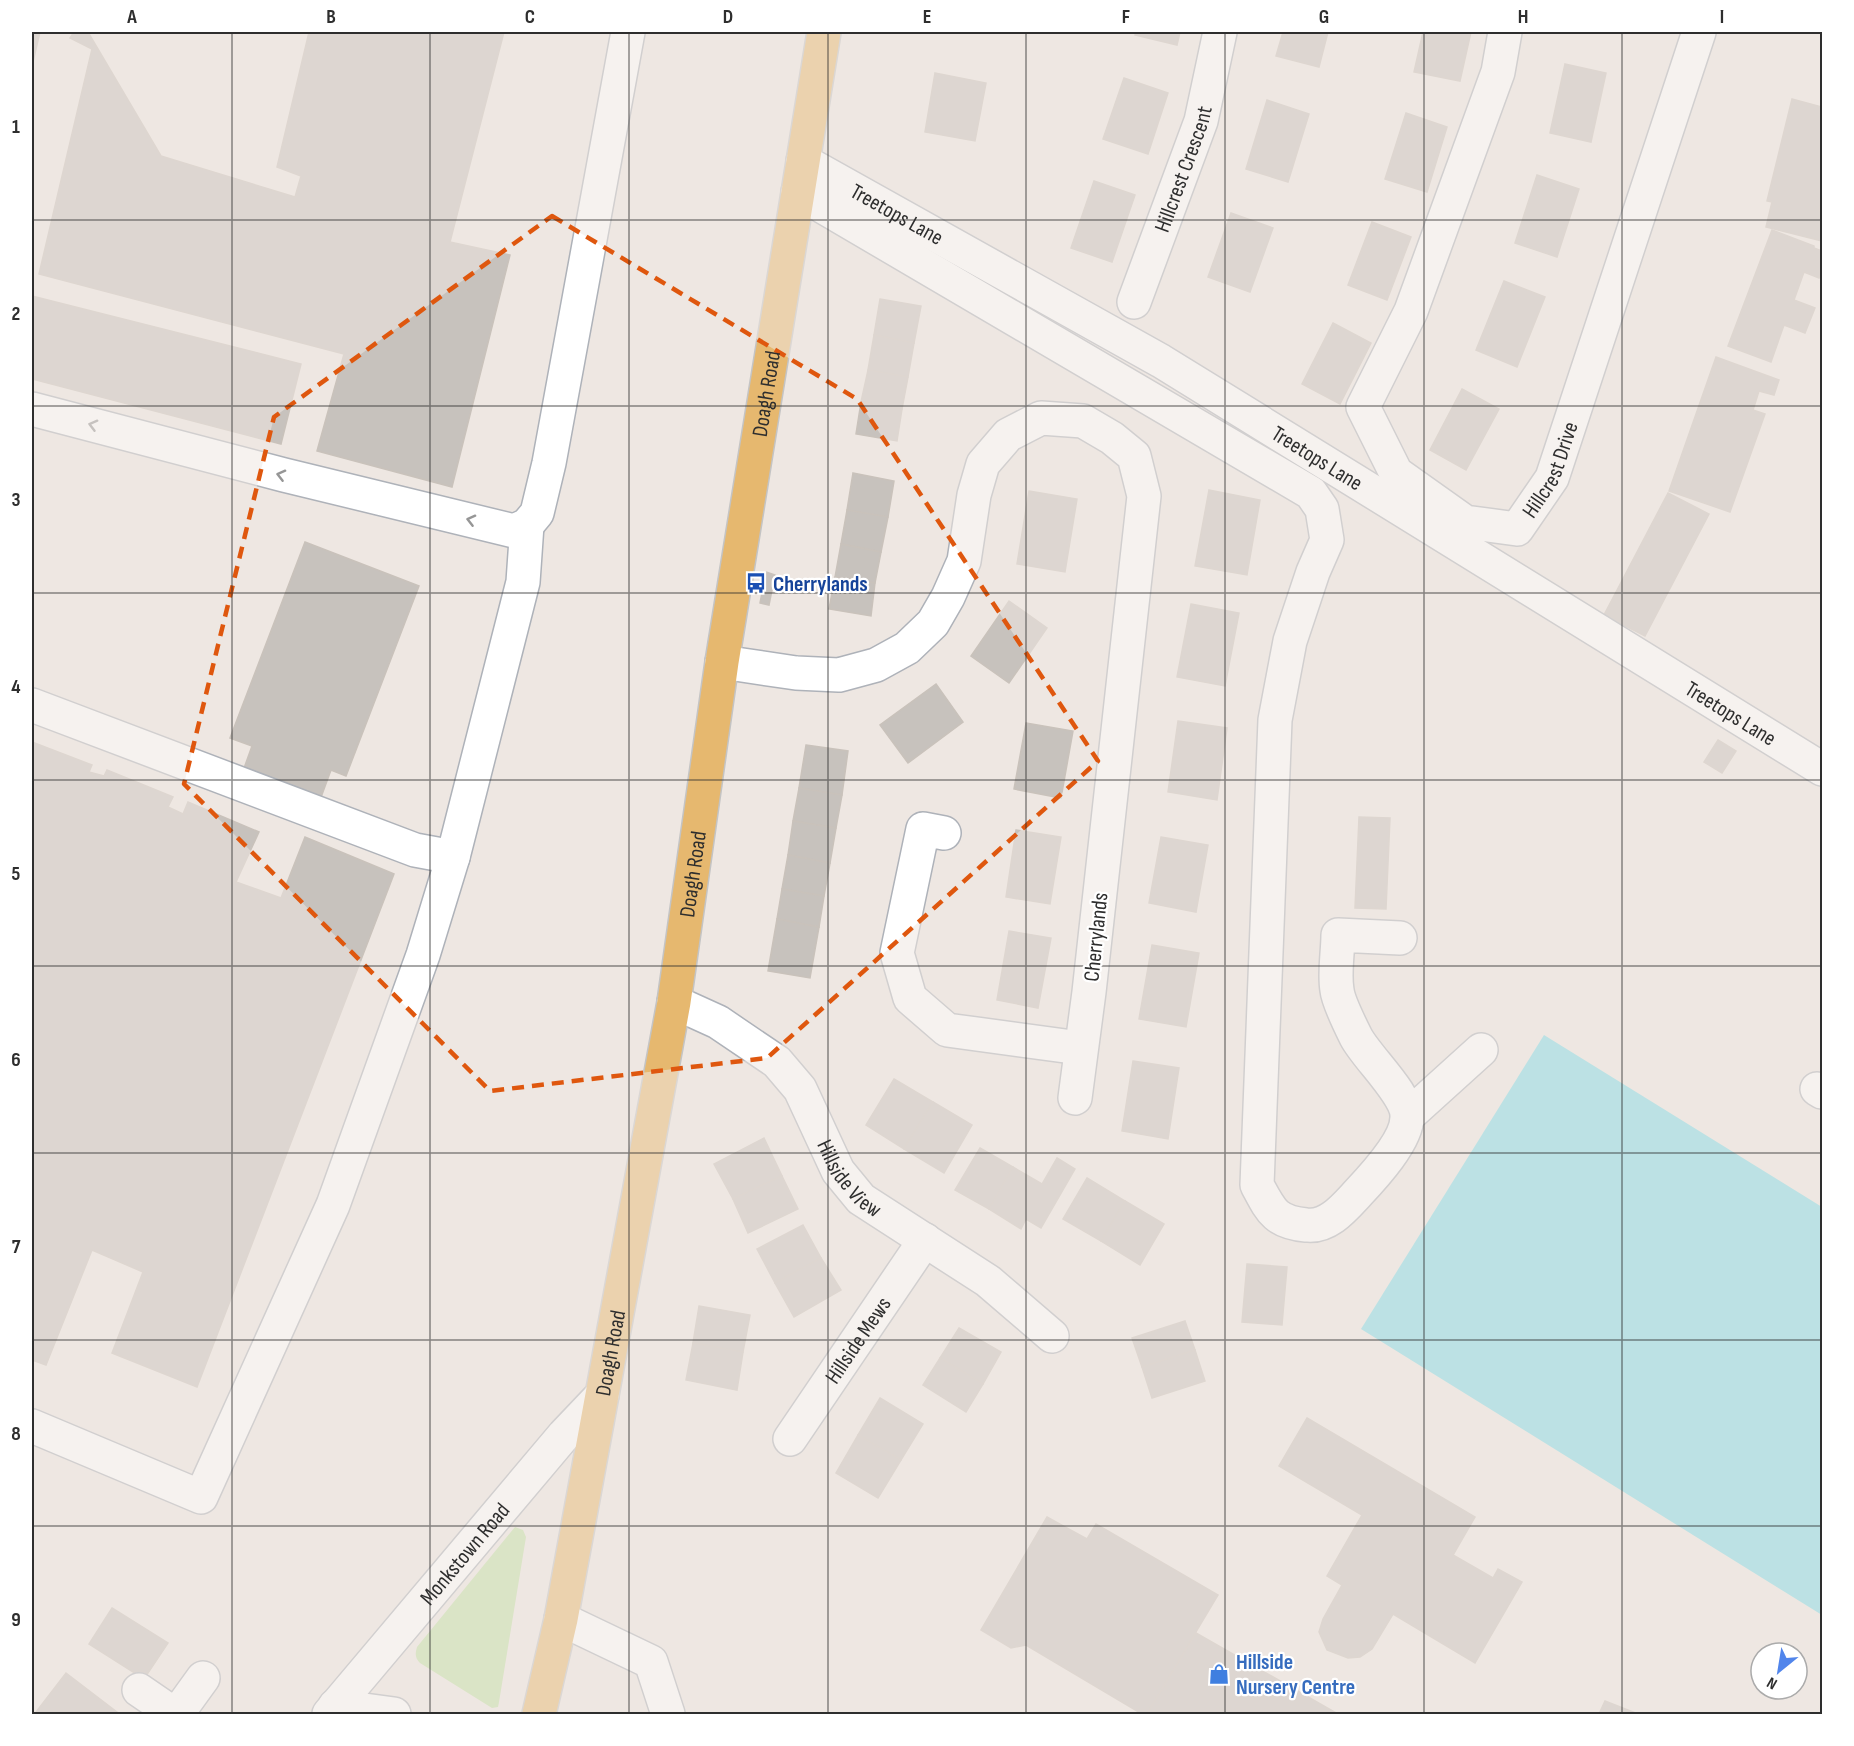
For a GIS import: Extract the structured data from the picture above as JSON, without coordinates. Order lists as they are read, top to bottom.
{
  "streets": {
    "main road": ["Doagh Road"],
    "street": [
      "Hillcrest Crescent",
      "Treetops Lane",
      "Hillcrest Drive",
      "Cherrylands",
      "Hillside View",
      "Hillside Mews",
      "Monkstown Road"
    ]
  },
  "crossings": [
    ["Treetops Lane", "Doagh Road"],
    ["Doagh Road", "Cherrylands"],
    ["Doagh Road", "Hillside View"],
    ["Doagh Road", "Monkstown Road"],
    ["Hillside View", "Hillside Mews"]
  ],
  "places": {
    "bus stop": ["Cherrylands"],
    "shop": ["Hillside Nursery Centre"]
  },
  "north": "bottom left",
  "grid": {
    "columns": [
      "A",
      "B",
      "C",
      "D",
      "E",
      "F",
      "G",
      "H",
      "I"
    ],
    "rows": [
      "1",
      "2",
      "3",
      "4",
      "5",
      "6",
      "7",
      "8",
      "9"
    ]
  }
}
